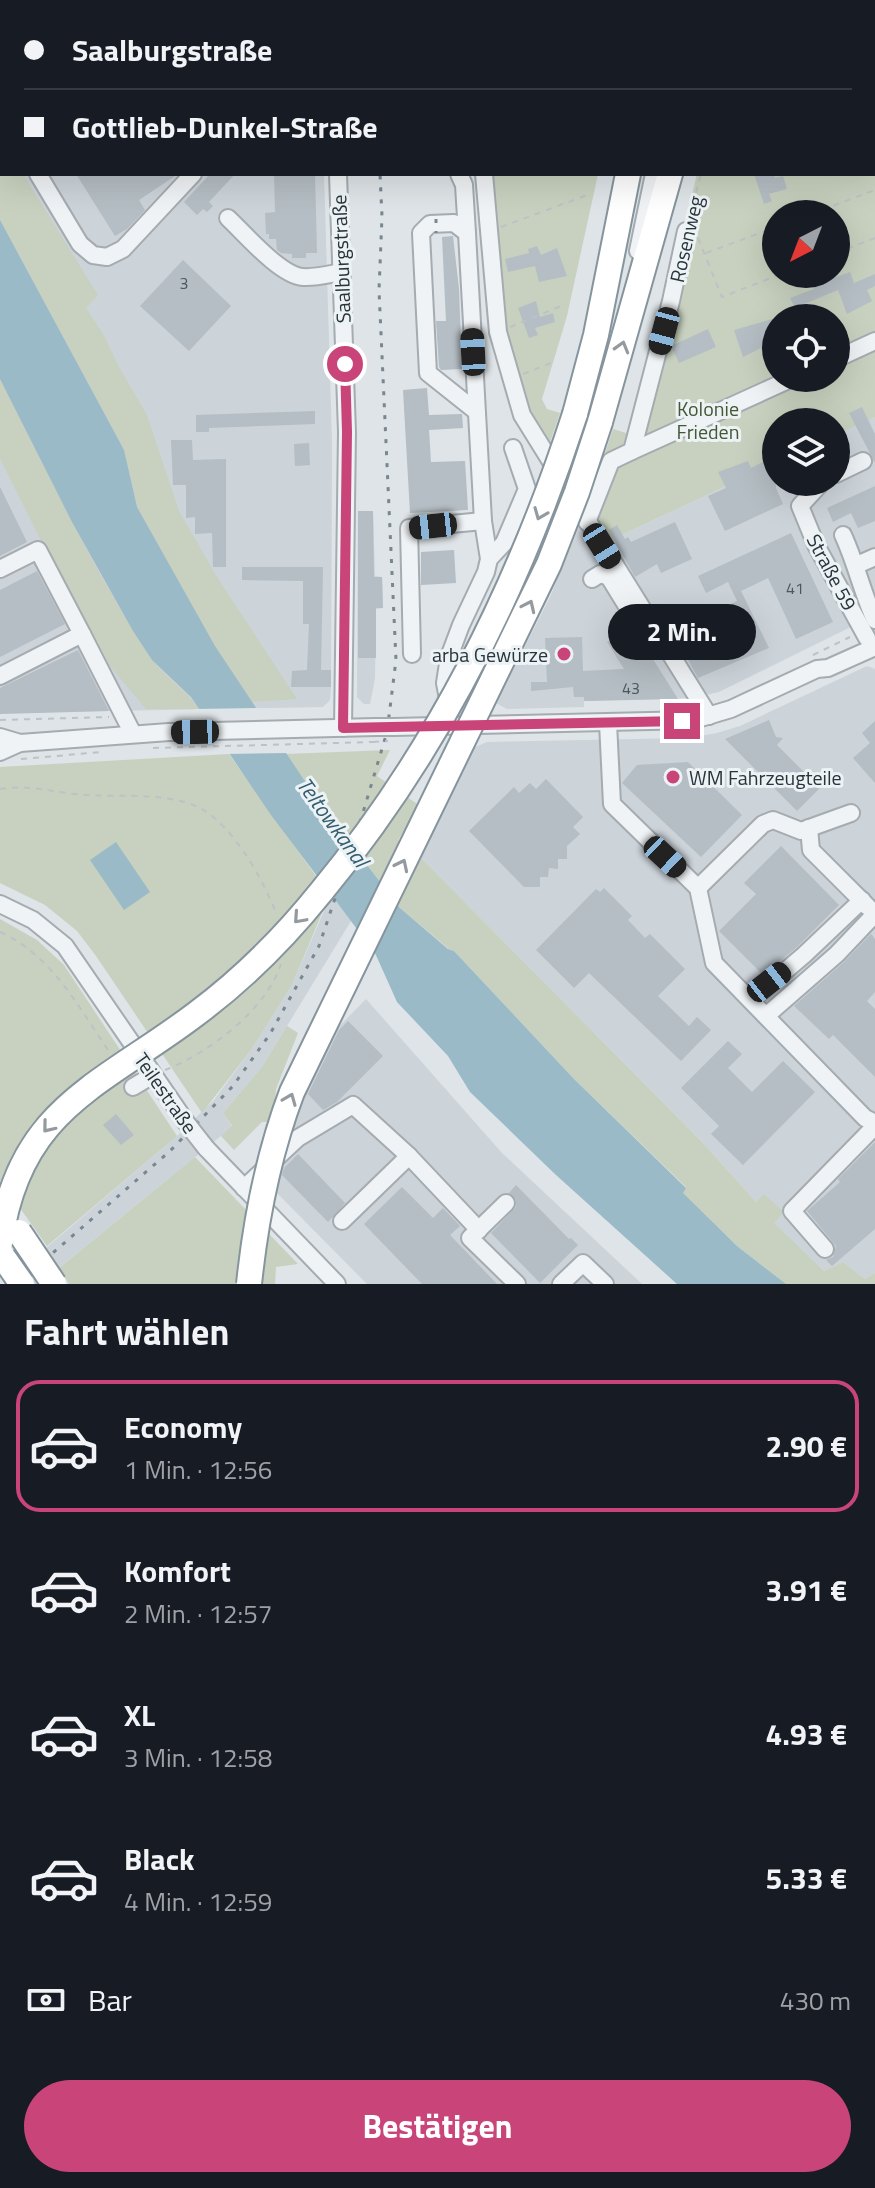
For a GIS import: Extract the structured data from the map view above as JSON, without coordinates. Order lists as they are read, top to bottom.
{
  "streets": {
    "street": [
      "Rosenweg",
      "Saalburgstraße",
      "Straße 59",
      "Teilestraße"
    ]
  },
  "water": ["Teltowkanal"],
  "parks": ["Kolonie Frieden"],
  "places": ["arba Gewürze", "WM Fahrzeugteile"],
  "house_numbers": ["3", "41", "43"],
  "north": "bottom left",
  "page": {
    "banner": ["Saalburgstraße", "Gottlieb-Dunkel-Straße"],
    "bubble": "2 Min.",
    "heading": "Fahrt wählen",
    "list": [
      {
        "name": "Economy",
        "note": "1 Min. · 12:56",
        "value": "2.90 €"
      },
      {
        "name": "Komfort",
        "note": "2 Min. · 12:57",
        "value": "3.91 €"
      },
      {
        "name": "XL",
        "note": "3 Min. · 12:58",
        "value": "4.93 €"
      },
      {
        "name": "Black",
        "note": "4 Min. · 12:59",
        "value": "5.33 €"
      }
    ],
    "pay": ["Bar", "430 m"],
    "buttons": "Bestätigen"
  }
}
